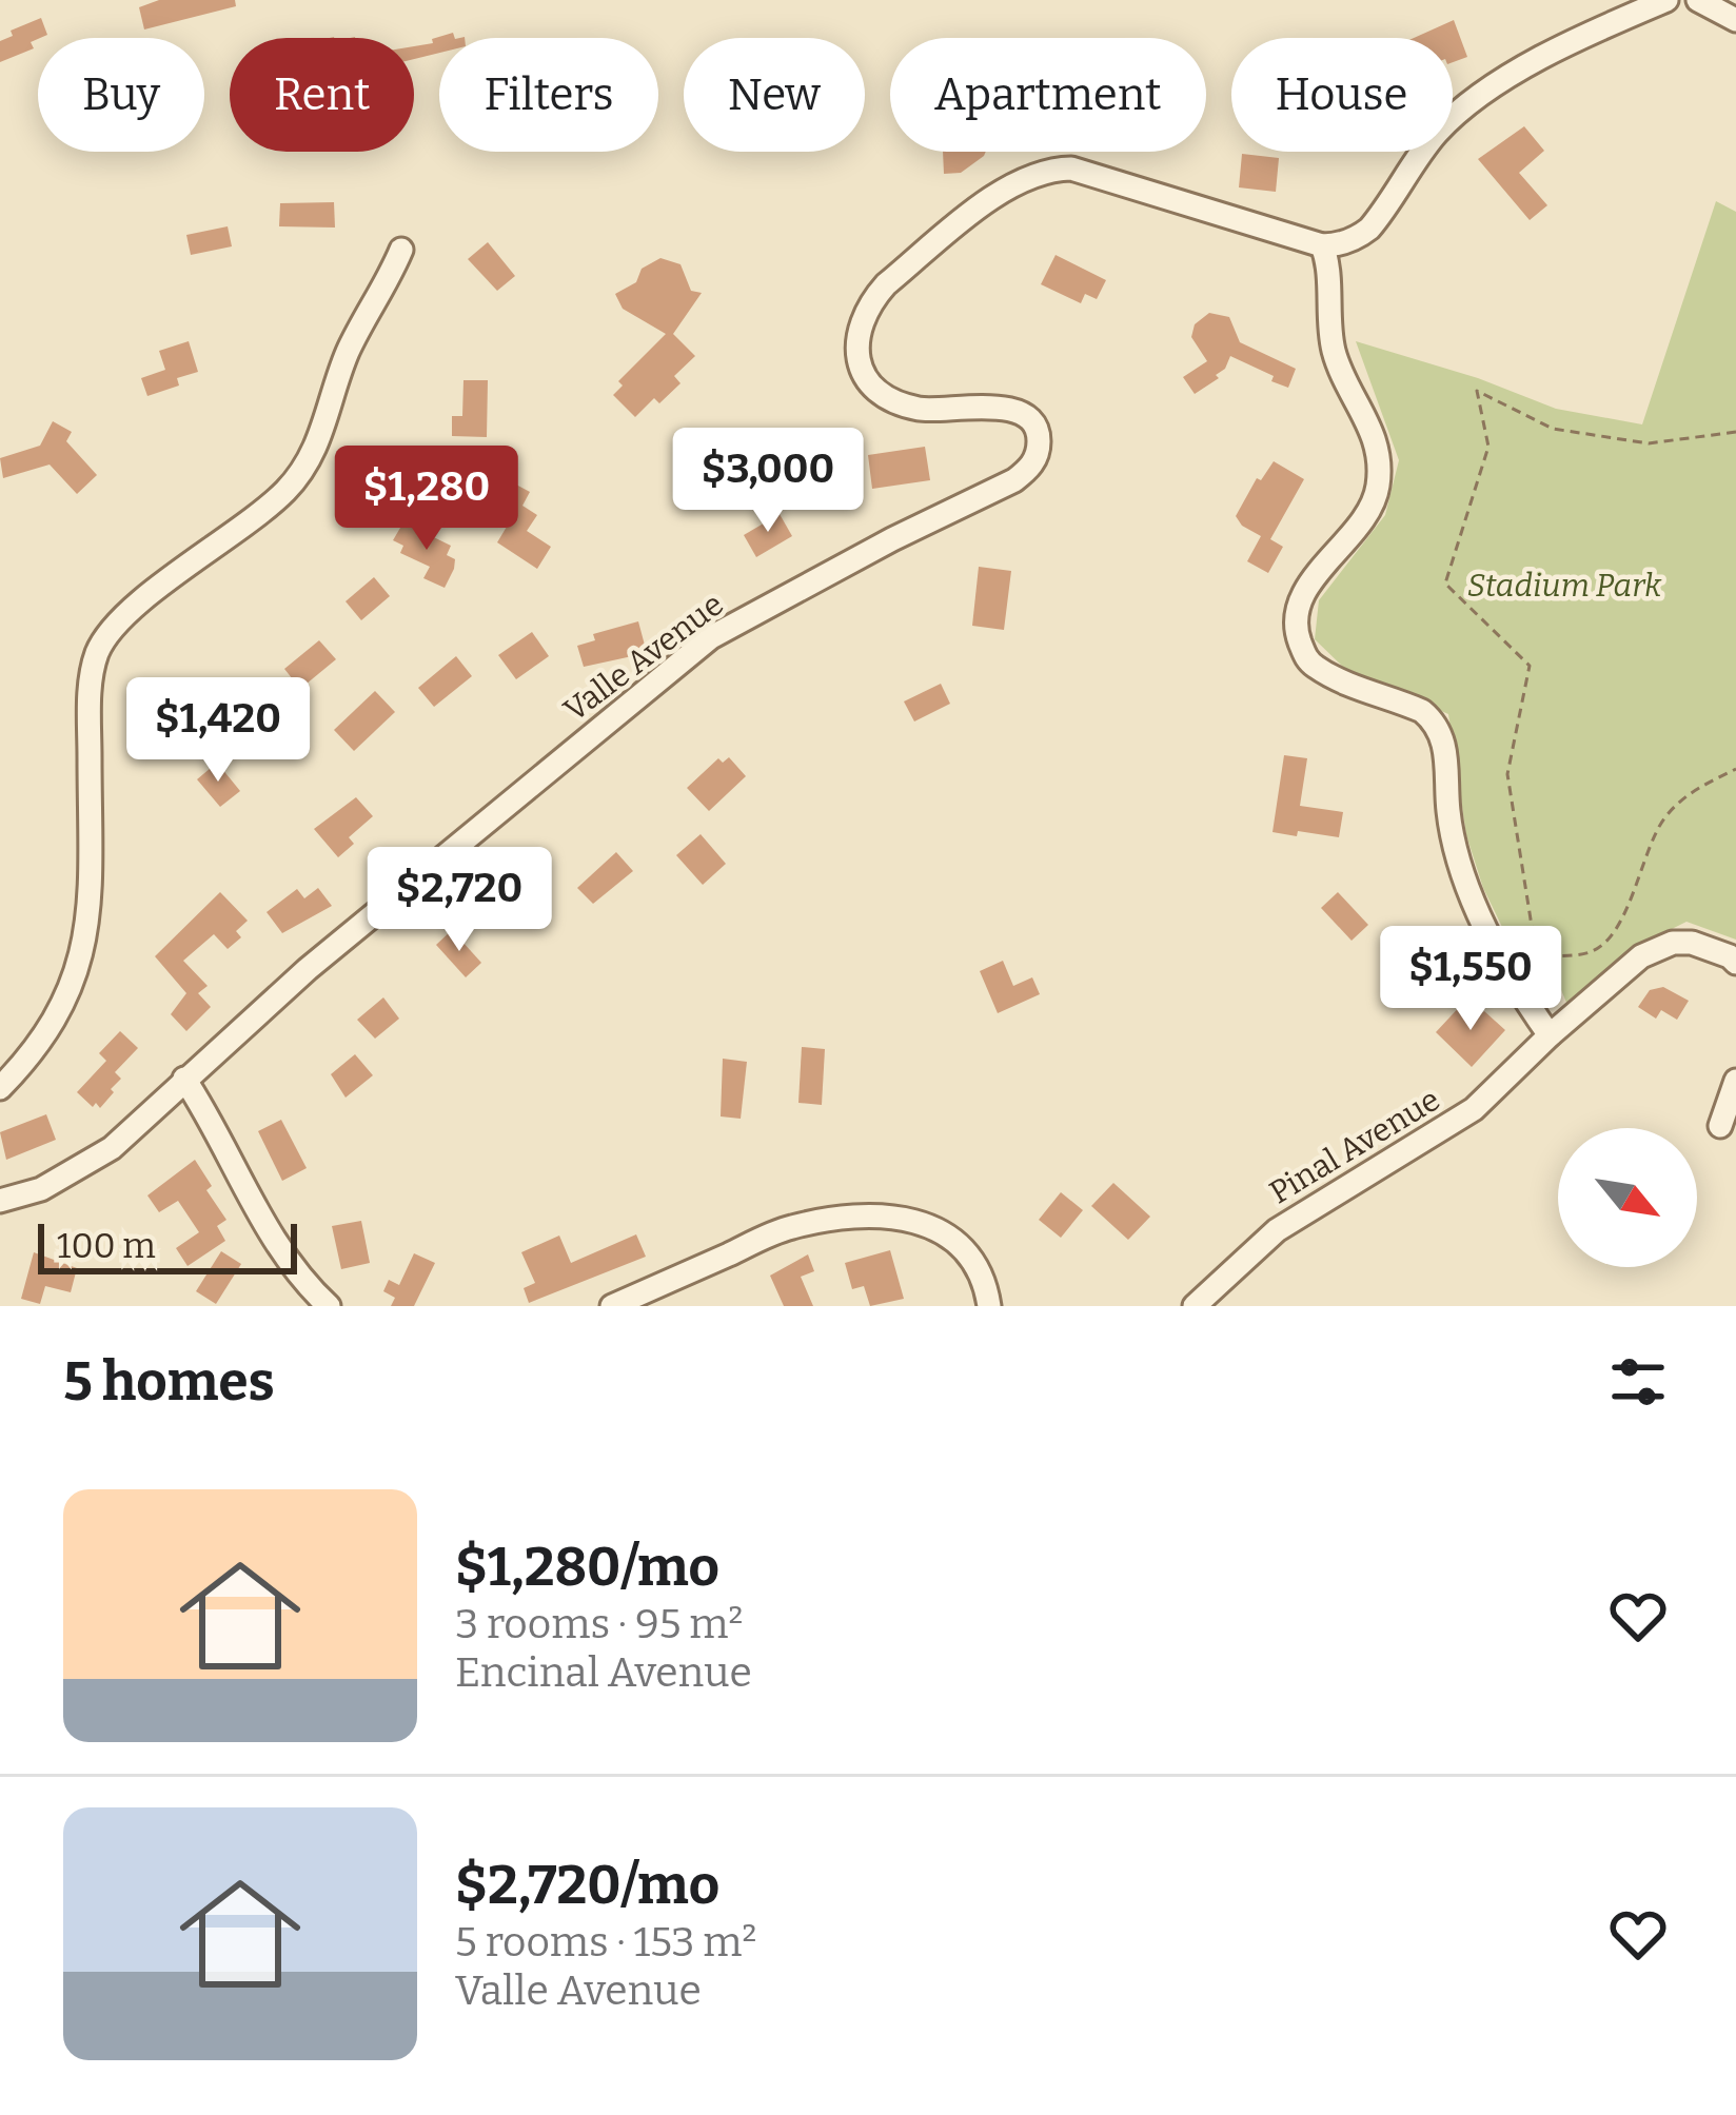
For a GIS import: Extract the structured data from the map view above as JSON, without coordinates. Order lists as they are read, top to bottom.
{
  "streets": {
    "street": ["Valle Avenue", "Pinal Avenue"]
  },
  "parks": ["Stadium Park"],
  "scale_bar": "100 m",
  "north": "bottom right",
  "page": {
    "chip": [
      "Buy",
      "Rent",
      "Filters",
      "New",
      "Apartment",
      "House"
    ],
    "price": [
      "$3,000",
      "$1,280",
      "$1,420",
      "$2,720",
      "$1,550"
    ],
    "scale": "100 m",
    "heading": "5 homes",
    "list": [
      {
        "name": "$1,280/mo",
        "note": "3 rooms · 95 m² · Encinal Avenue"
      },
      {
        "name": "$2,720/mo",
        "note": "5 rooms · 153 m² · Valle Avenue"
      }
    ]
  }
}
